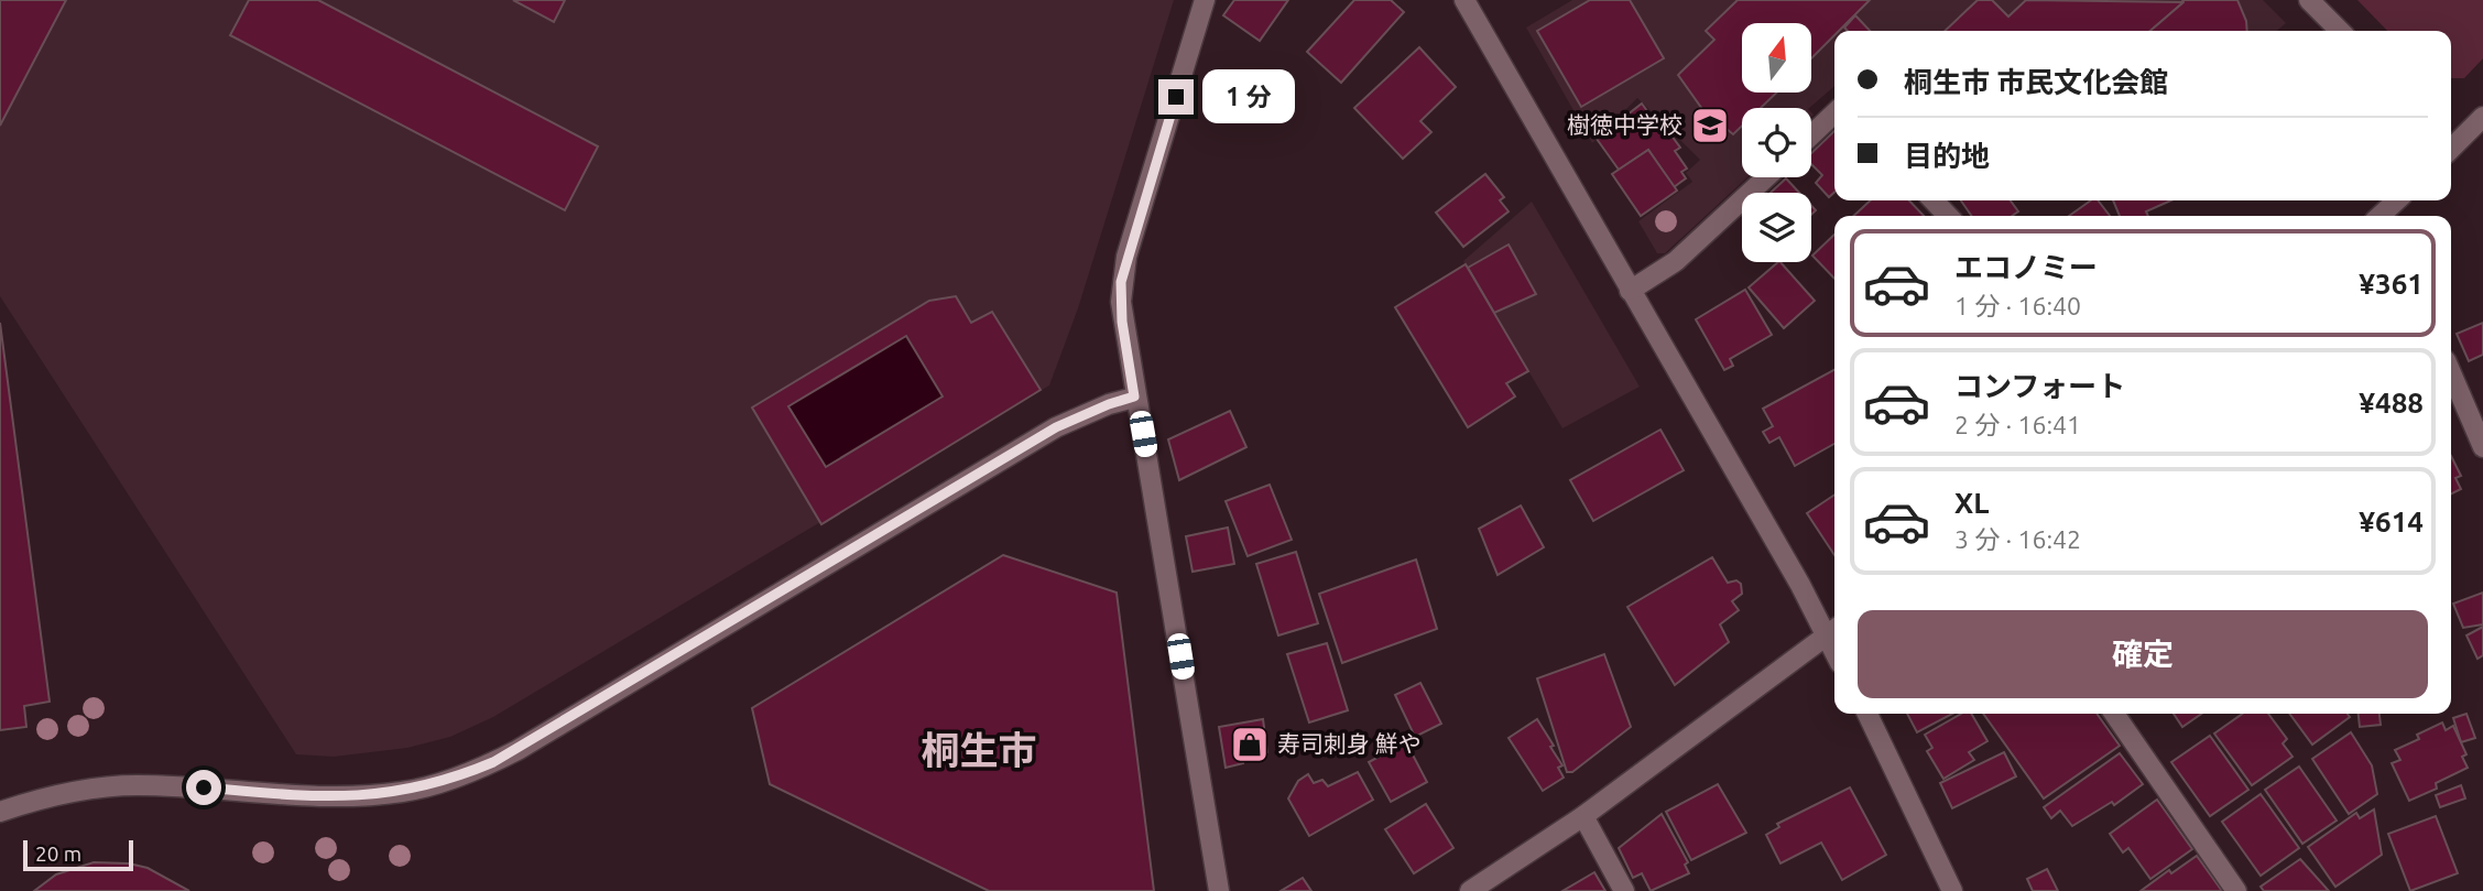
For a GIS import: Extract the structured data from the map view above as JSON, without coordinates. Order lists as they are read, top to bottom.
{
  "districts": ["桐生市"],
  "places": {
    "school or university": ["樹徳中学校"],
    "shop": ["寿司刺身 鮮や"]
  },
  "scale_bar": "20 m",
  "north": "top",
  "page": {
    "banner": ["桐生市 市民文化会館", "目的地"],
    "bubble": "1 分",
    "list": [
      {
        "name": "エコノミー",
        "note": "1 分 · 16:40",
        "value": "¥361"
      },
      {
        "name": "コンフォート",
        "note": "2 分 · 16:41",
        "value": "¥488"
      },
      {
        "name": "XL",
        "note": "3 分 · 16:42",
        "value": "¥614"
      }
    ],
    "buttons": "確定",
    "scale": "20 m"
  }
}
